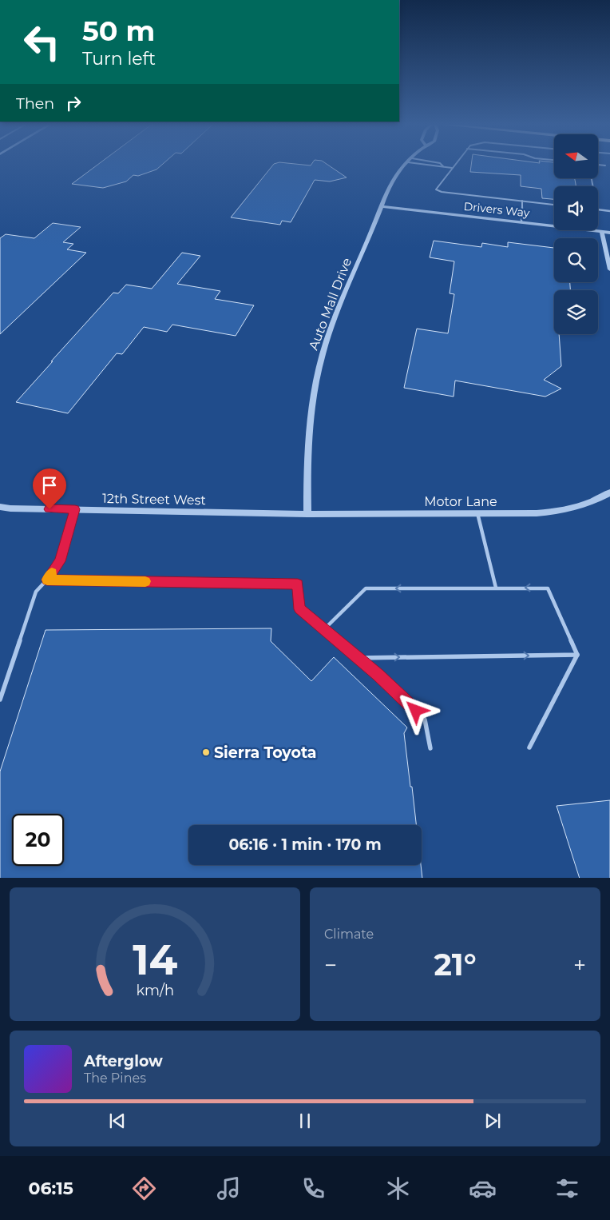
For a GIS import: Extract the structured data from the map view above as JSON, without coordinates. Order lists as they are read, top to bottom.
{
  "streets": {
    "street": [
      "Drivers Way",
      "Auto Mall Drive",
      "12th Street West",
      "Motor Lane"
    ]
  },
  "crossings": [
    ["Drivers Way", "Auto Mall Drive"],
    ["Auto Mall Drive", "12th Street West"],
    ["Auto Mall Drive", "Motor Lane"],
    ["12th Street West", "Motor Lane"]
  ],
  "places": ["Sierra Toyota"],
  "north": "left",
  "page": {
    "turn": ["50 m", "Turn left"],
    "then": "Then",
    "limit": "20",
    "trip": "06:16 · 1 min · 170 m",
    "tile": "Climate",
    "heat": ["−", "21°", "+"],
    "song": ["Afterglow", "The Pines"],
    "tabs": "06:15",
    "gauge": ["14", "km/h"]
  }
}
